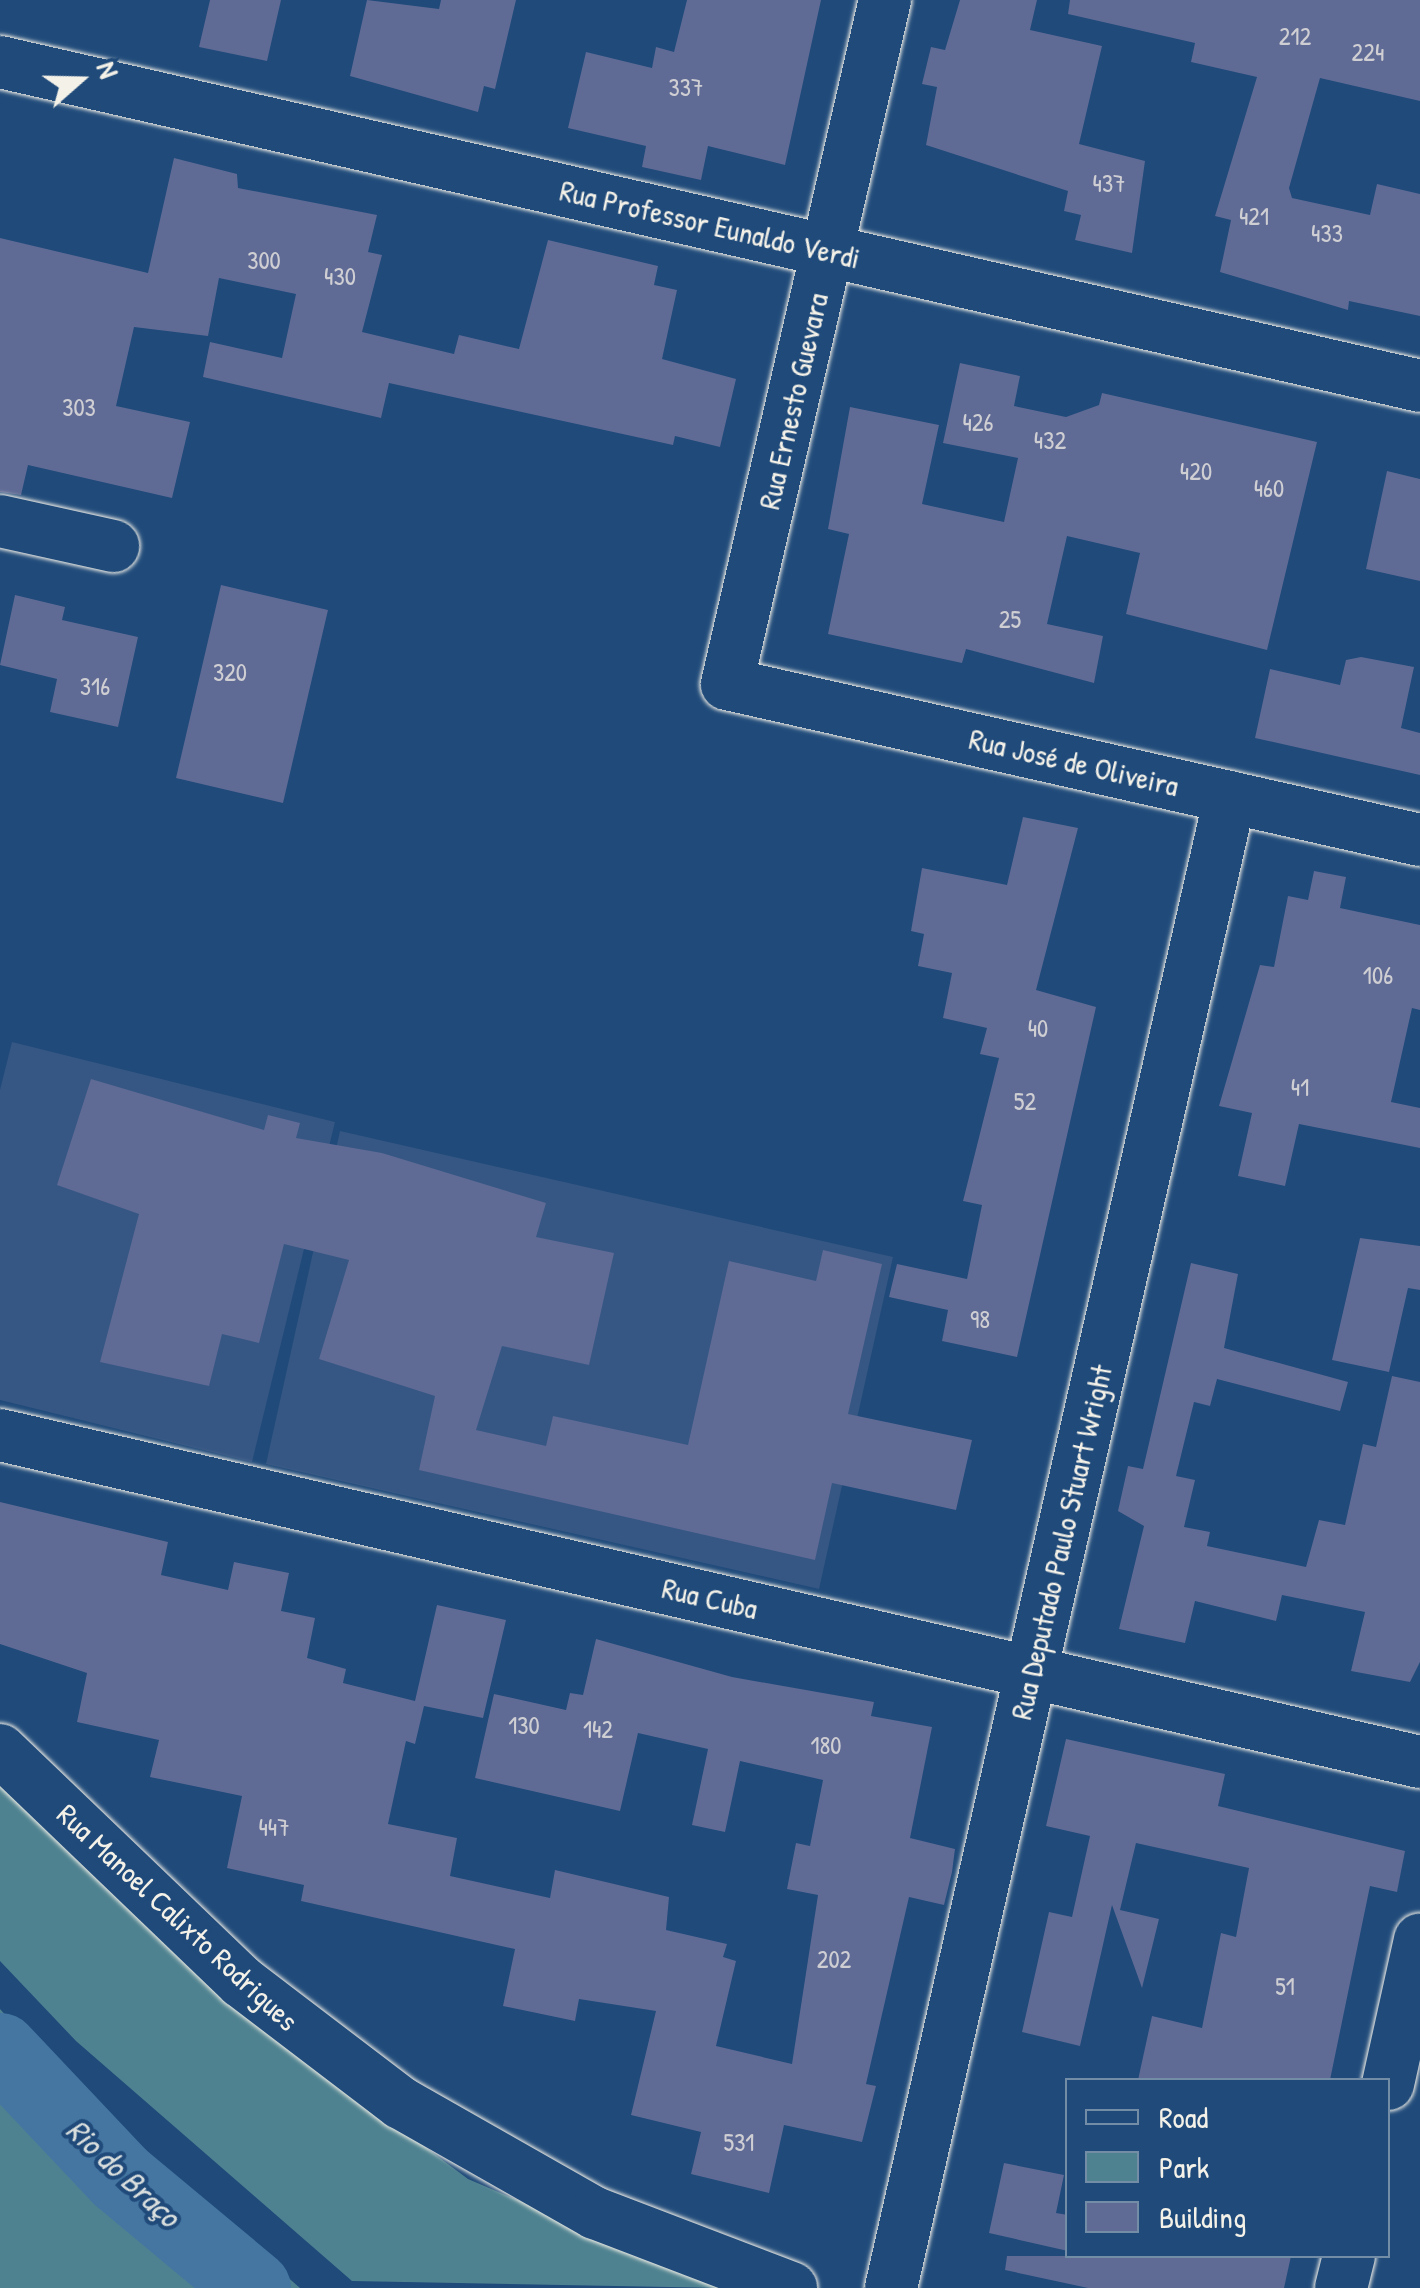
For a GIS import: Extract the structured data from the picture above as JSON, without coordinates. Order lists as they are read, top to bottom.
{
  "streets": {
    "street": [
      "Rua Professor Eunaldo Verdi",
      "Rua Ernesto Guevara",
      "Rua José de Oliveira",
      "Rua Deputado Paulo Stuart Wright",
      "Rua Cuba",
      "Rua Manoel Calixto Rodrigues"
    ]
  },
  "crossings": [
    ["Rua Professor Eunaldo Verdi", "Rua Ernesto Guevara"],
    ["Rua Ernesto Guevara", "Rua José de Oliveira"],
    ["Rua José de Oliveira", "Rua Deputado Paulo Stuart Wright"],
    ["Rua Deputado Paulo Stuart Wright", "Rua Cuba"]
  ],
  "water": ["Rio do Braço"],
  "house_numbers": [
    "212",
    "224",
    "337",
    "437",
    "421",
    "433",
    "300",
    "430",
    "303",
    "426",
    "432",
    "420",
    "460",
    "25",
    "320",
    "316",
    "106",
    "40",
    "41",
    "52",
    "98",
    "130",
    "142",
    "180",
    "447",
    "202",
    "51",
    "531"
  ],
  "legend": ["Road", "Park", "Building"],
  "north": "right"
}
